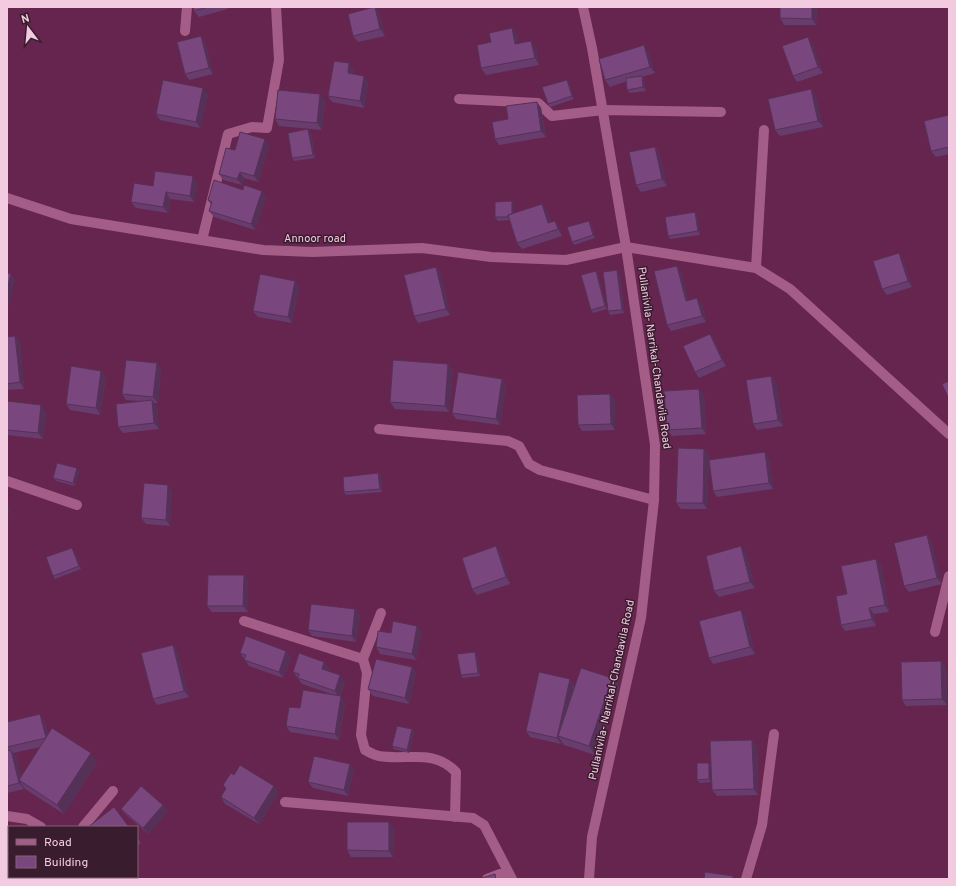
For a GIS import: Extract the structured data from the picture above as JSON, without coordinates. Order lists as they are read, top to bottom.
{
  "streets": {
    "street": ["Annoor road", "Pullanivila- Narrikal-Chandavila Road"]
  },
  "crossings": [
    ["Annoor road", "Pullanivila- Narrikal-Chandavila Road"]
  ],
  "legend": ["Road", "Building"],
  "north": "top"
}
